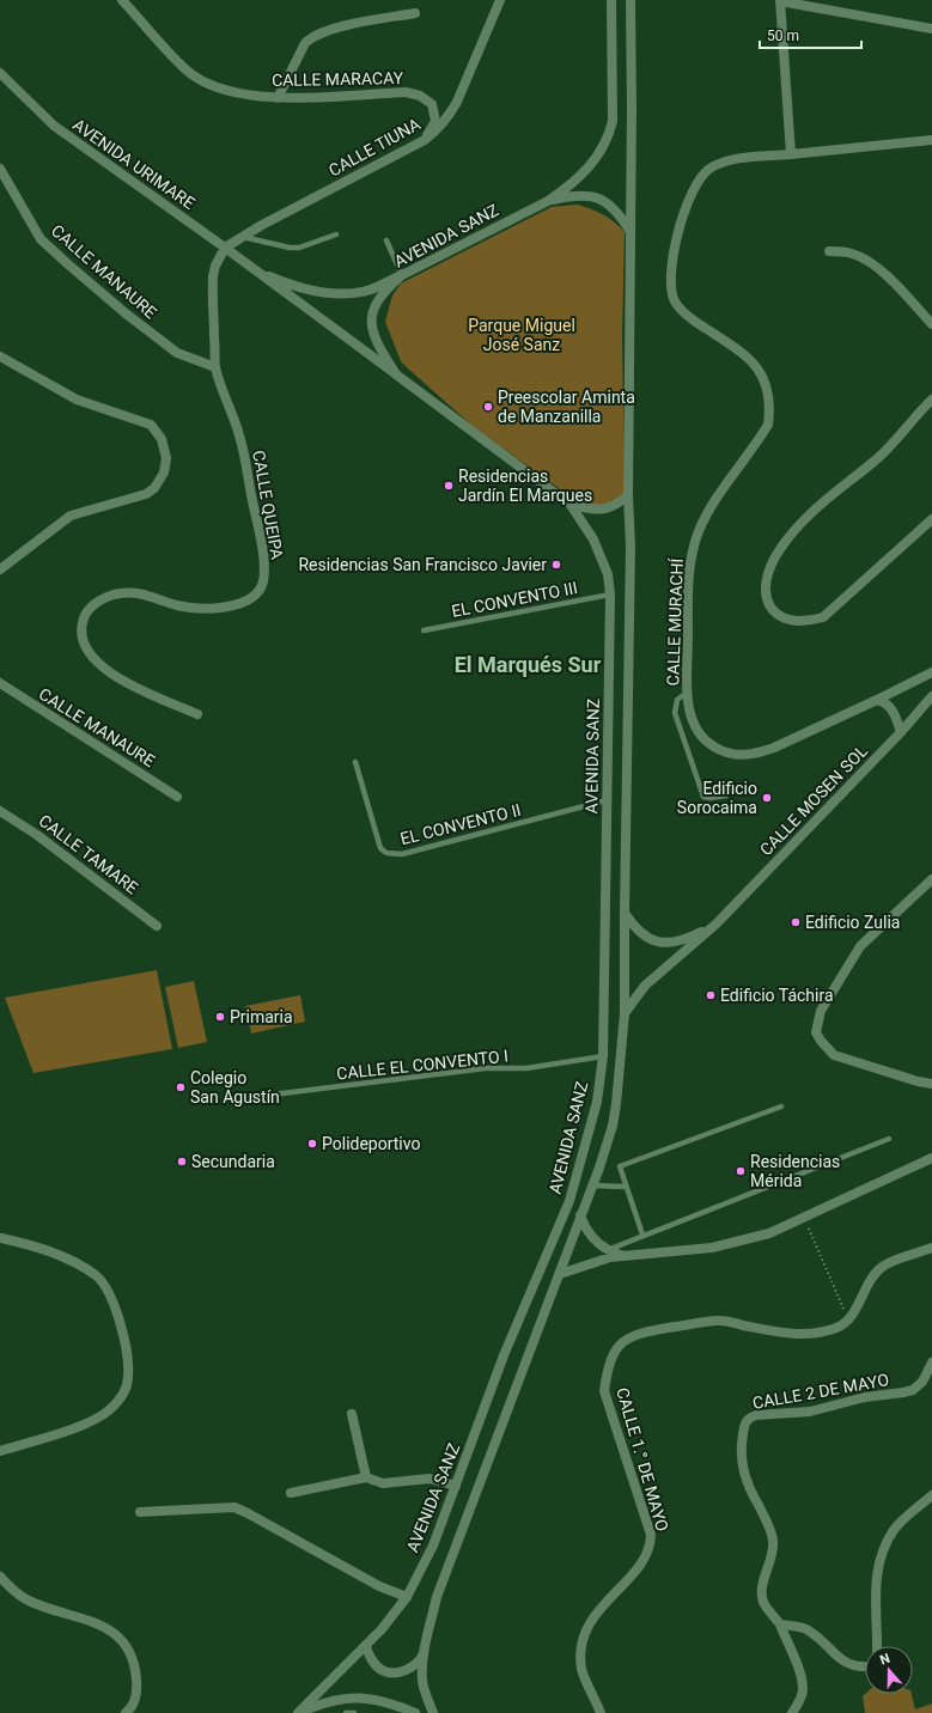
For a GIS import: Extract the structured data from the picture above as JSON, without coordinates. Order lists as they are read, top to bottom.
{
  "streets": {
    "street": [
      "CALLE MARACAY",
      "CALLE TIUNA",
      "AVENIDA URIMARE",
      "AVENIDA SANZ",
      "CALLE MANAURE",
      "CALLE QUEIPA",
      "CALLE MURACHÍ",
      "CALLE MOSEN SOL",
      "CALLE TAMARE",
      "CALLE 2 DE MAYO",
      "CALLE 1.° DE MAYO"
    ],
    "lane": ["EL CONVENTO III", "EL CONVENTO II", "CALLE EL CONVENTO I"]
  },
  "crossings": [
    ["CALLE MARACAY", "CALLE TIUNA"],
    ["CALLE TIUNA", "AVENIDA URIMARE"],
    ["CALLE TIUNA", "CALLE QUEIPA"],
    ["AVENIDA URIMARE", "AVENIDA SANZ"],
    ["AVENIDA URIMARE", "CALLE QUEIPA"],
    ["AVENIDA SANZ", "EL CONVENTO III"],
    ["AVENIDA SANZ", "CALLE MOSEN SOL"],
    ["AVENIDA SANZ", "EL CONVENTO II"],
    ["AVENIDA SANZ", "CALLE EL CONVENTO I"],
    ["CALLE MANAURE", "CALLE QUEIPA"]
  ],
  "districts": ["El Marqués Sur"],
  "parks": ["Parque Miguel José Sanz"],
  "places": [
    "Preescolar Aminta de Manzanilla",
    "Residencias Jardín El Marques",
    "Residencias San Francisco Javier",
    "Edificio Sorocaima",
    "Edificio Zulia",
    "Edificio Táchira",
    "Primaria",
    "Colegio San Agustín",
    "Polideportivo",
    "Secundaria",
    "Residencias Mérida"
  ],
  "scale_bar": "50 m",
  "north": "top"
}
